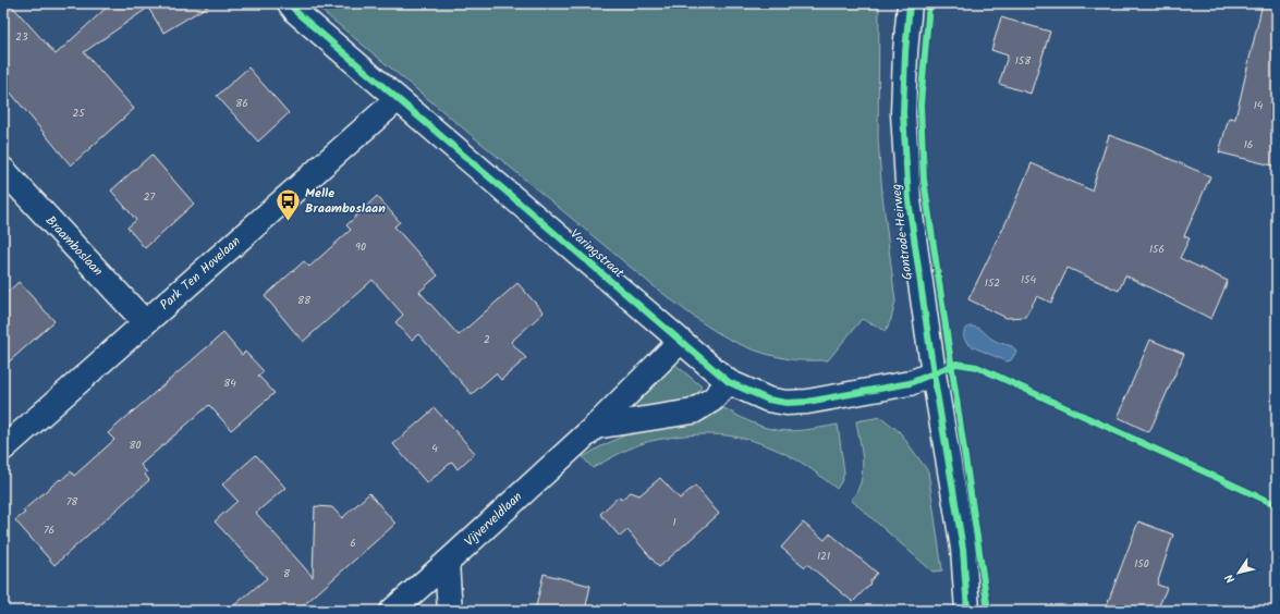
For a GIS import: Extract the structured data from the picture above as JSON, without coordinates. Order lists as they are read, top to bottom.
{
  "streets": {
    "street": [
      "Gontrode Heirweg",
      "Braamboslaan",
      "Varingstraat",
      "Park Ten Hovelaan",
      "Vijverveldlaan"
    ]
  },
  "crossings": [
    ["Gontrode Heirweg", "Varingstraat"],
    ["Braamboslaan", "Park Ten Hovelaan"],
    ["Varingstraat", "Park Ten Hovelaan"],
    ["Varingstraat", "Vijverveldlaan"]
  ],
  "places": {
    "bus stop": ["Melle Braamboslaan"]
  },
  "house_numbers": [
    "23",
    "158",
    "86",
    "14",
    "25",
    "16",
    "27",
    "90",
    "156",
    "154",
    "152",
    "88",
    "2",
    "84",
    "80",
    "4",
    "78",
    "1",
    "76",
    "6",
    "121",
    "150",
    "8"
  ],
  "north": "bottom left"
}
